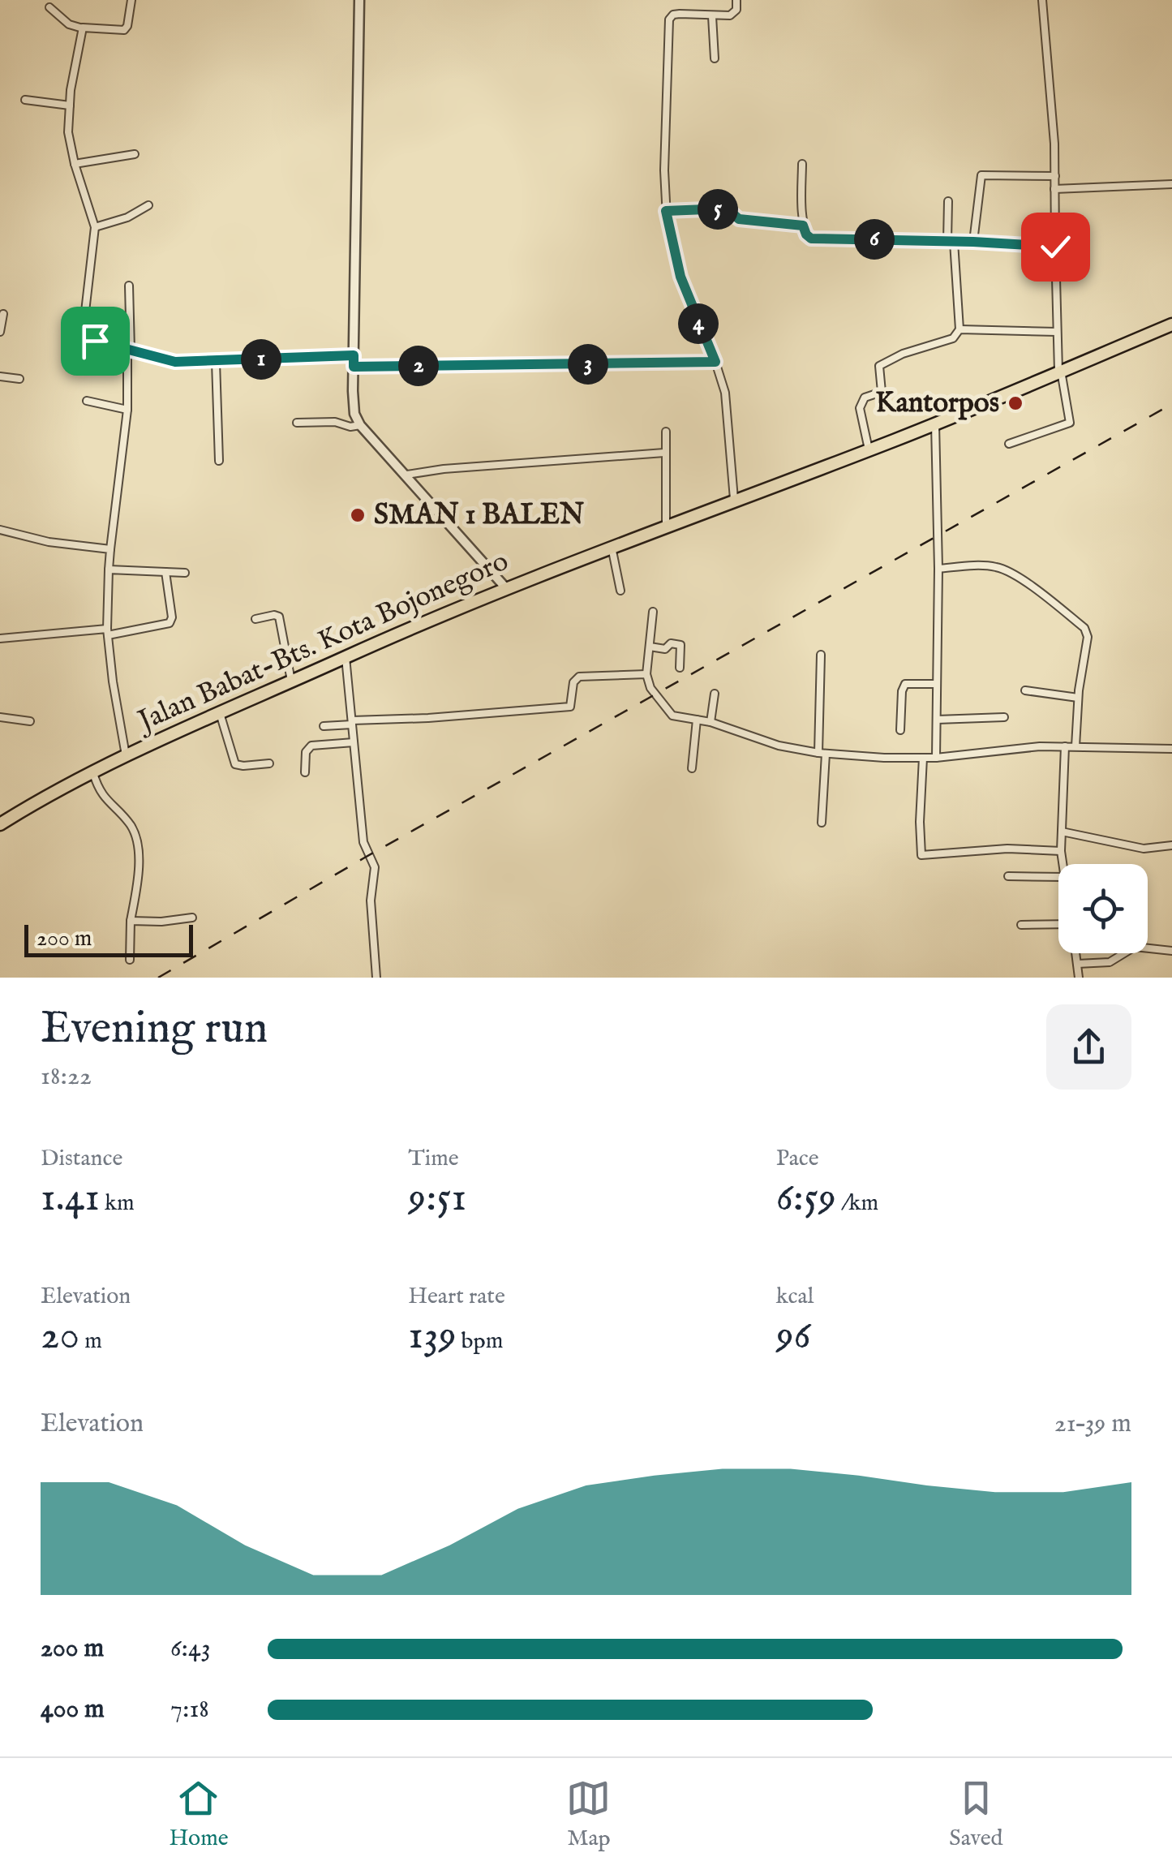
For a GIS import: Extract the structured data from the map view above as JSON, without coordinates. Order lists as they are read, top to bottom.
{
  "streets": {
    "highway": ["Jalan Babat-Bts. Kota Bojonegoro"]
  },
  "places": ["Kantorpos", "SMAN 1 BALEN"],
  "scale_bar": "200 m",
  "page": {
    "pins": [
      "5",
      "6",
      "4",
      "1",
      "3",
      "2"
    ],
    "scale": "200 m",
    "heading": ["Evening run", "18:22"],
    "stats": [
      ["Distance", "1.41 km"],
      ["Time", "9:51"],
      ["Pace", "6:59 /km"],
      ["Elevation", "20 m"],
      ["Heart rate", "139 bpm"],
      ["kcal", "96"]
    ],
    "chart": ["Elevation", "21–39 m"],
    "list": [
      {
        "name": "200 m",
        "note": "6:43"
      },
      {
        "name": "400 m",
        "note": "7:18"
      }
    ],
    "tabs": ["Home", "Map", "Saved"]
  }
}
